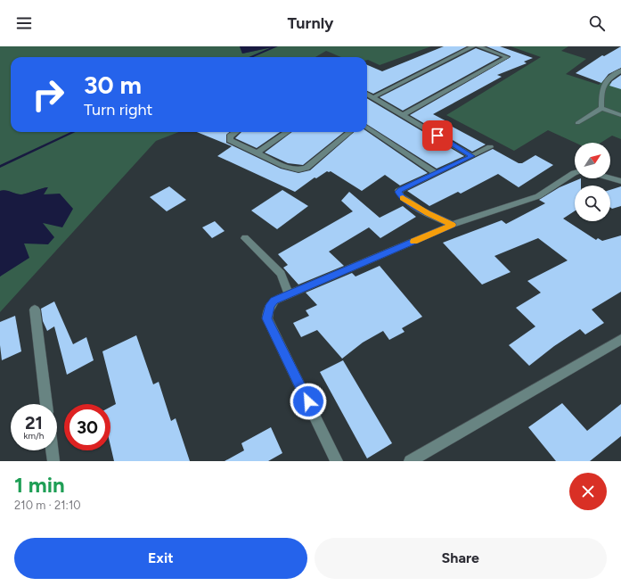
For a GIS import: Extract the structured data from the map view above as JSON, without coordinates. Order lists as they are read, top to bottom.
{
  "north": "top right",
  "page": {
    "header": "Turnly",
    "turn": ["30 m", "Turn right"],
    "speed": "21 km/h",
    "limit": "30",
    "heading": ["1 min", "210 m · 21:10"],
    "buttons": ["Exit", "Share"]
  }
}
